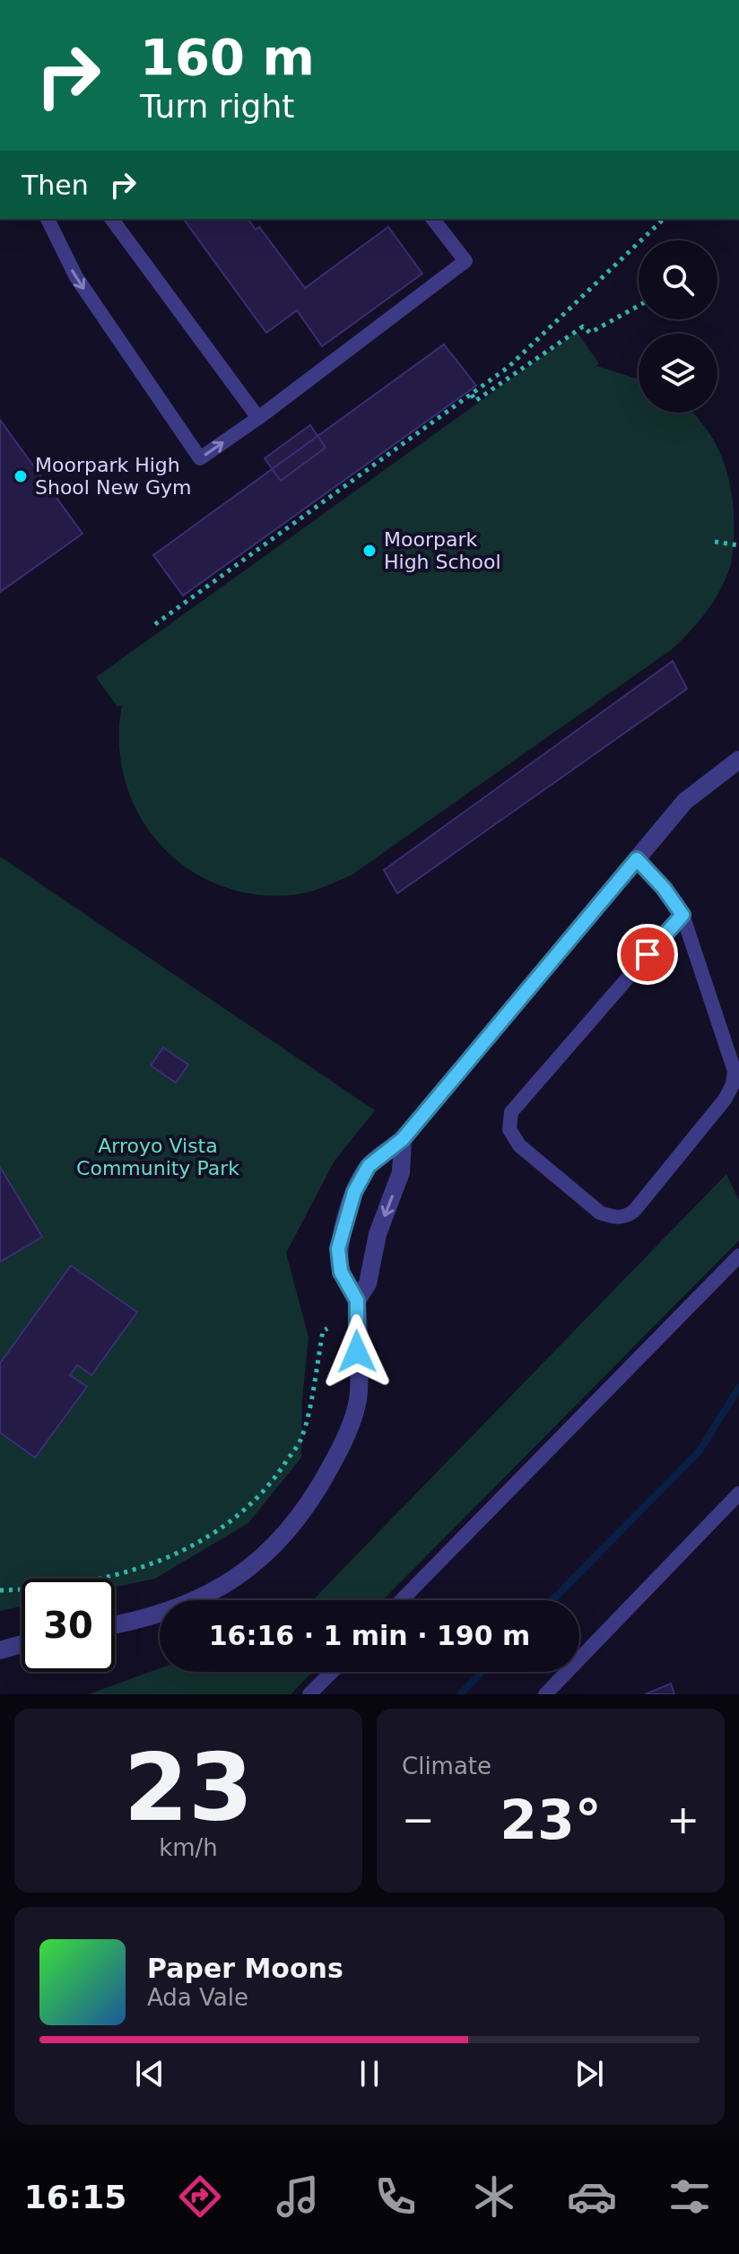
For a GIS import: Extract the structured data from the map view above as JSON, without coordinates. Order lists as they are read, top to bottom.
{
  "parks": ["Arroyo Vista Community Park"],
  "places": ["Moorpark High Shool New Gym", "Moorpark High School"],
  "page": {
    "turn": ["160 m", "Turn right"],
    "then": "Then",
    "limit": "30",
    "trip": "16:16 · 1 min · 190 m",
    "tile": [
      ["23", "km/h"],
      "Climate"
    ],
    "heat": ["−", "23°", "+"],
    "song": ["Paper Moons", "Ada Vale"],
    "tabs": "16:15"
  }
}
